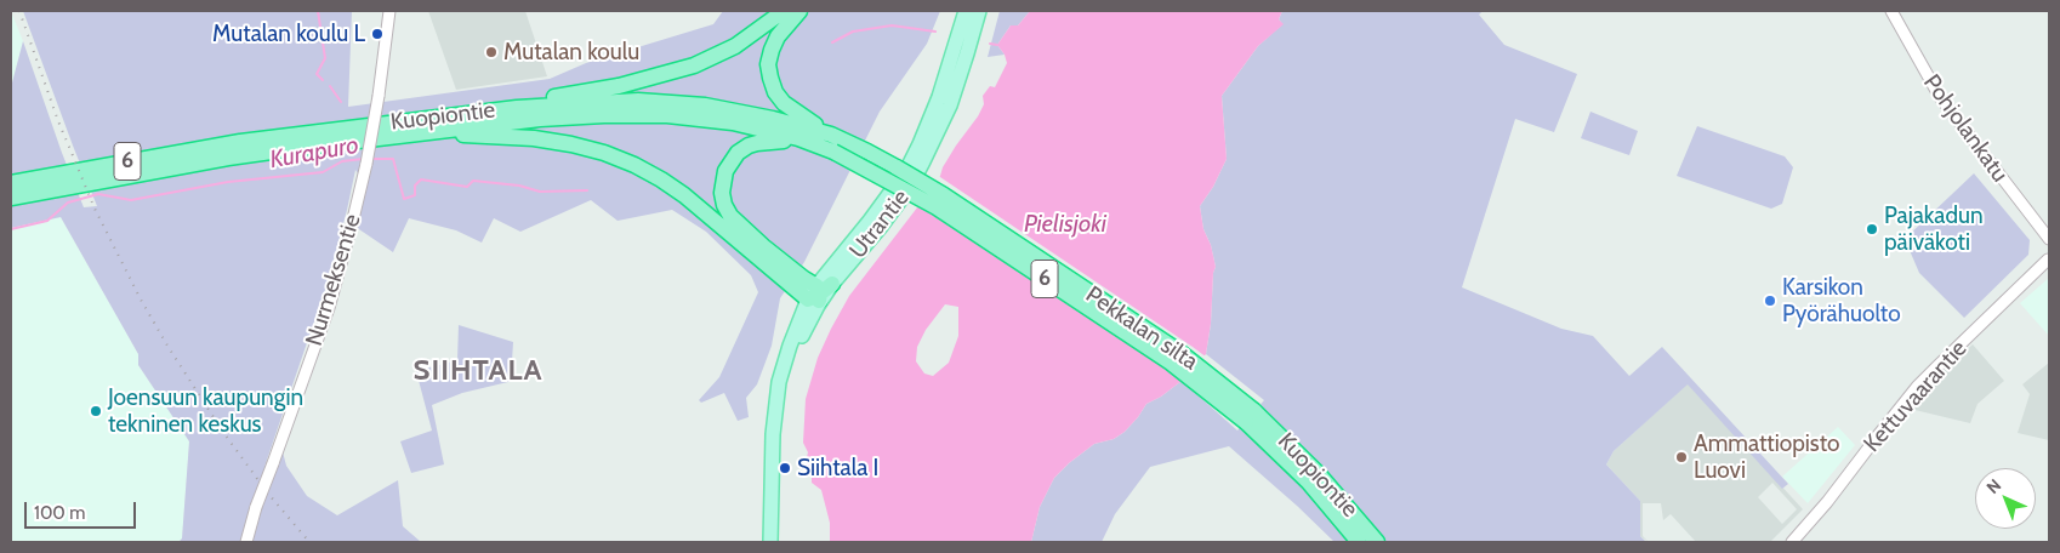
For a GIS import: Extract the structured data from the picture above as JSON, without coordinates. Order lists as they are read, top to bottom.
{
  "streets": {
    "highway": ["Kuopiontie", "6", "Pekkalan silta"],
    "main road": ["Utrantie"],
    "street": ["Pohjolankatu", "Nurmeksentie", "Kettuvaarantie"]
  },
  "crossings": [
    ["Kuopiontie", "Pekkalan silta"]
  ],
  "districts": ["SIIHTALA"],
  "water": ["Kurapuro", "Pielisjoki"],
  "places": [
    "Mutalan koulu L",
    "Mutalan koulu",
    "Pajakadun päiväkoti",
    "Karsikon Pyörähuolto",
    "Joensuun kaupungin tekninen keskus",
    "Ammattiopisto Luovi",
    "Siihtala I"
  ],
  "scale_bar": "100 m",
  "north": "top left"
}
